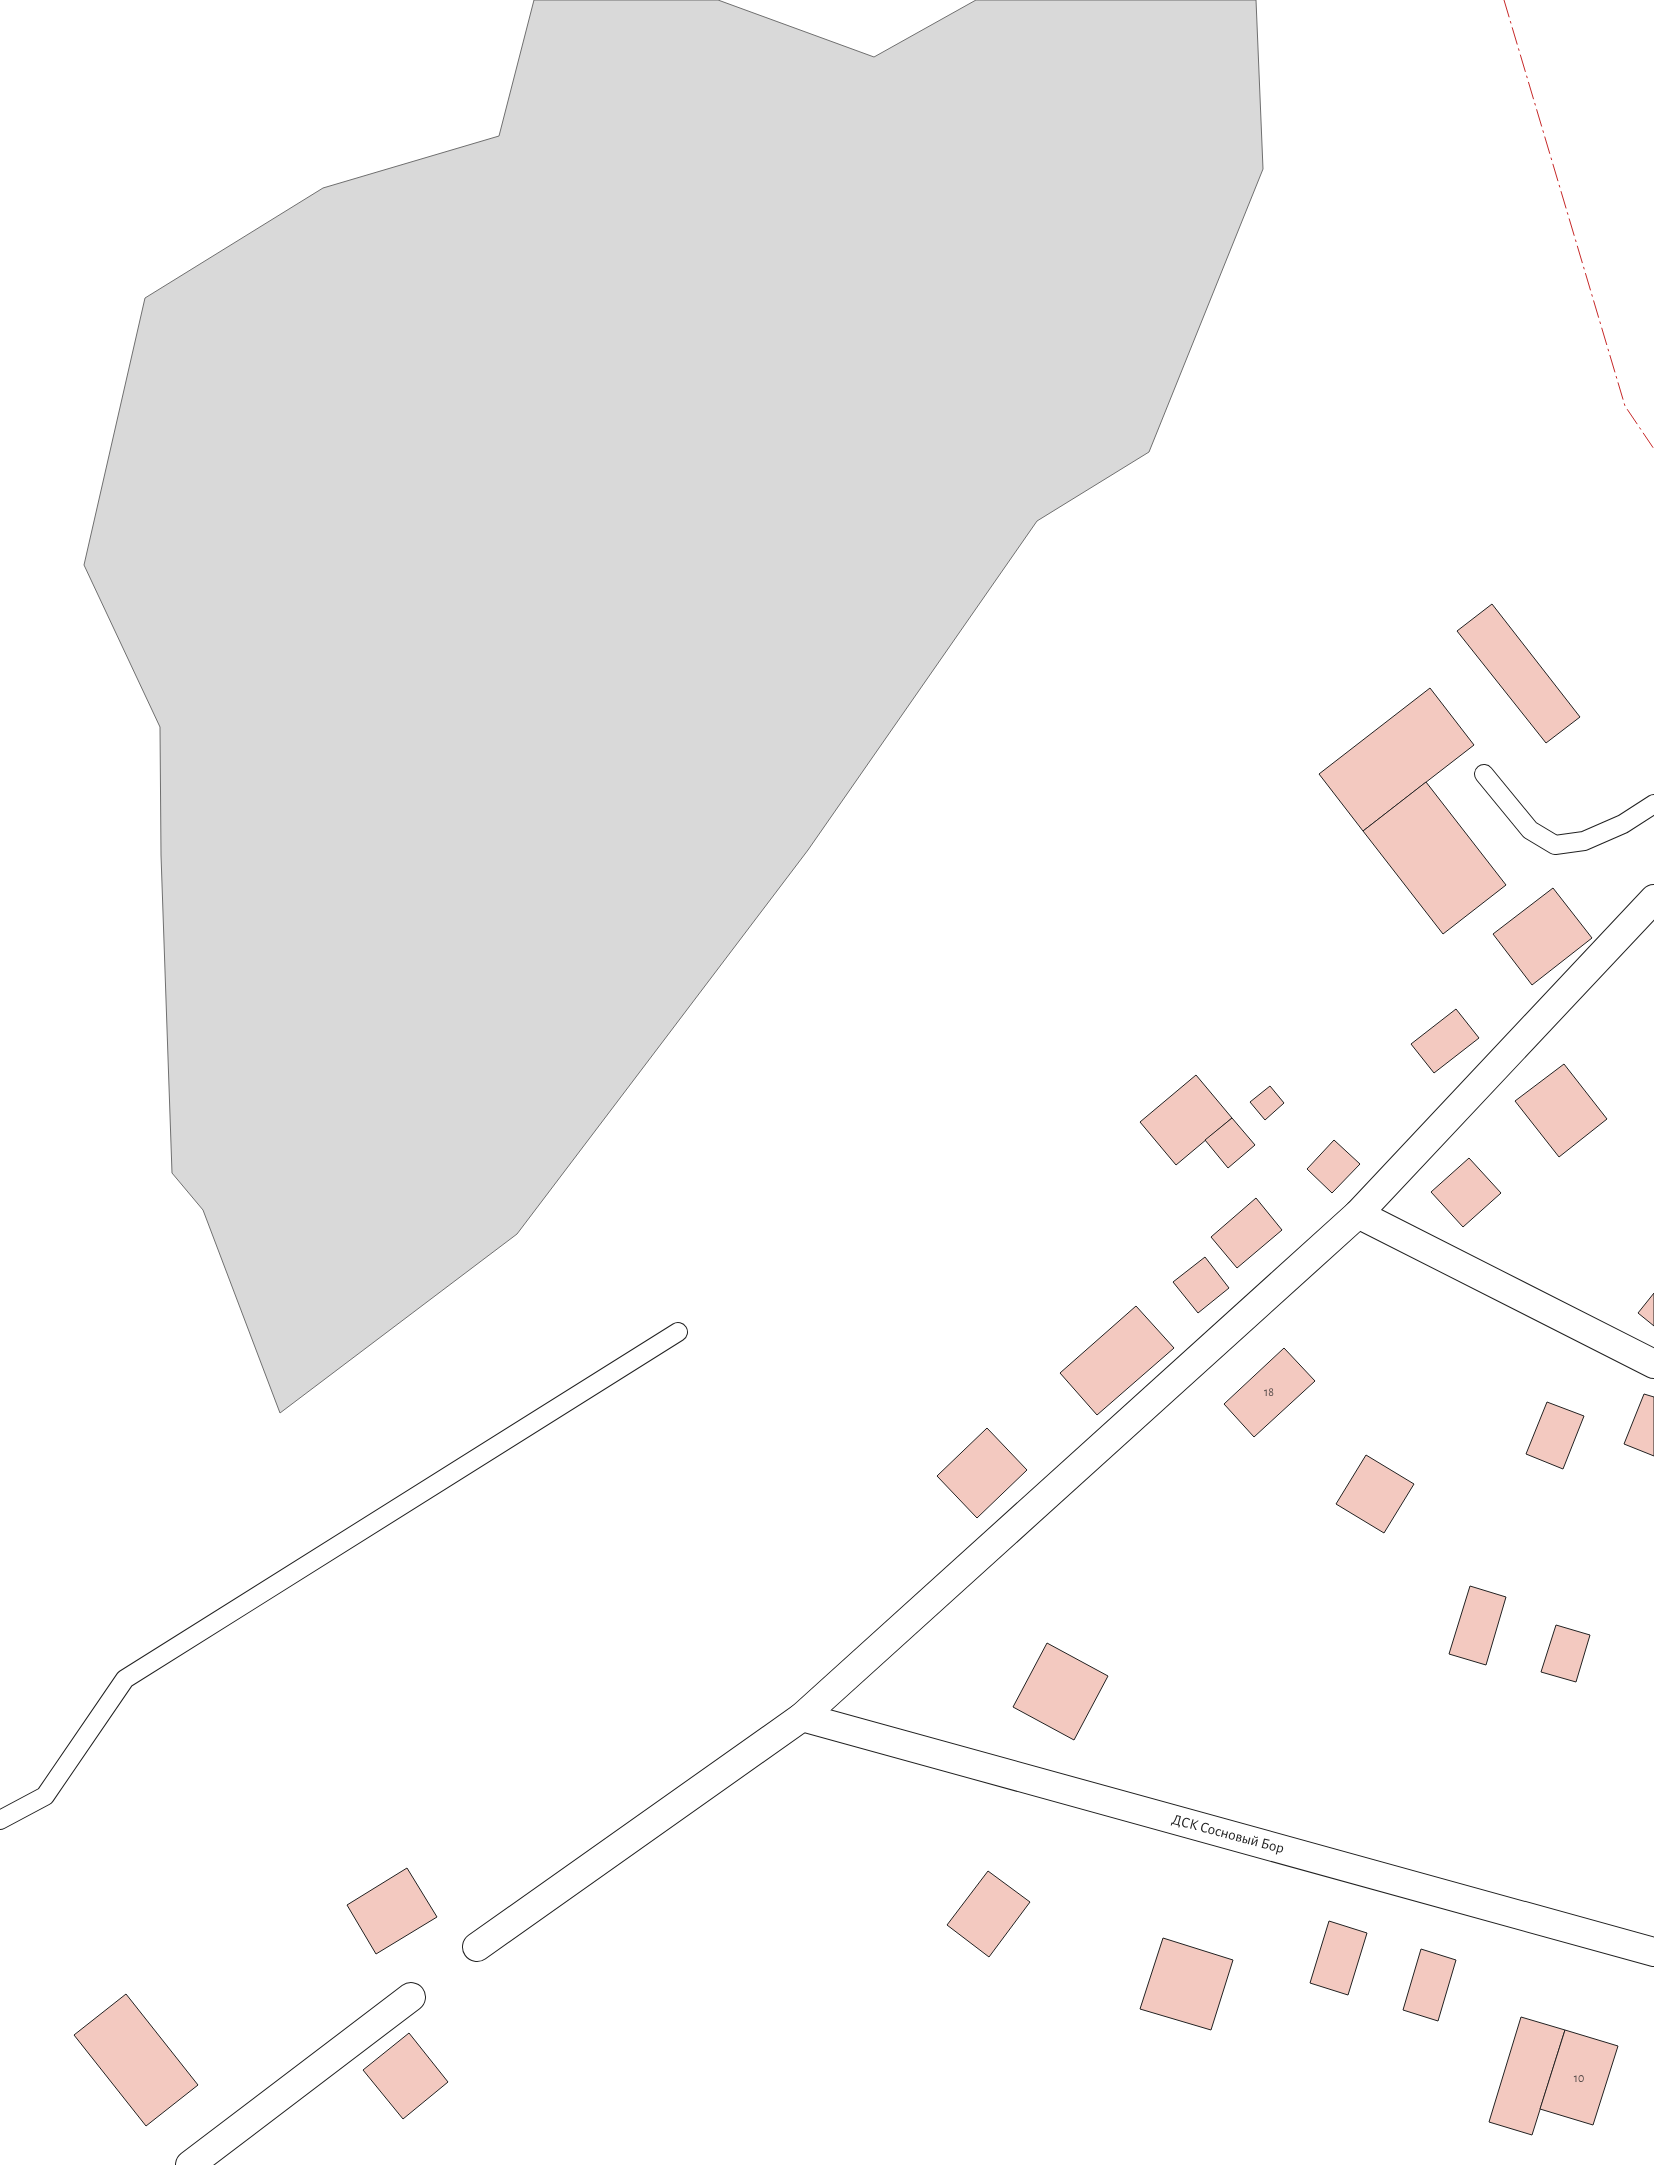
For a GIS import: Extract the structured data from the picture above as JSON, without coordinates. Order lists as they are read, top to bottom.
{
  "streets": {
    "street": ["ДСК Сосновый Бор"]
  },
  "house_numbers": ["18", "10"]
}
